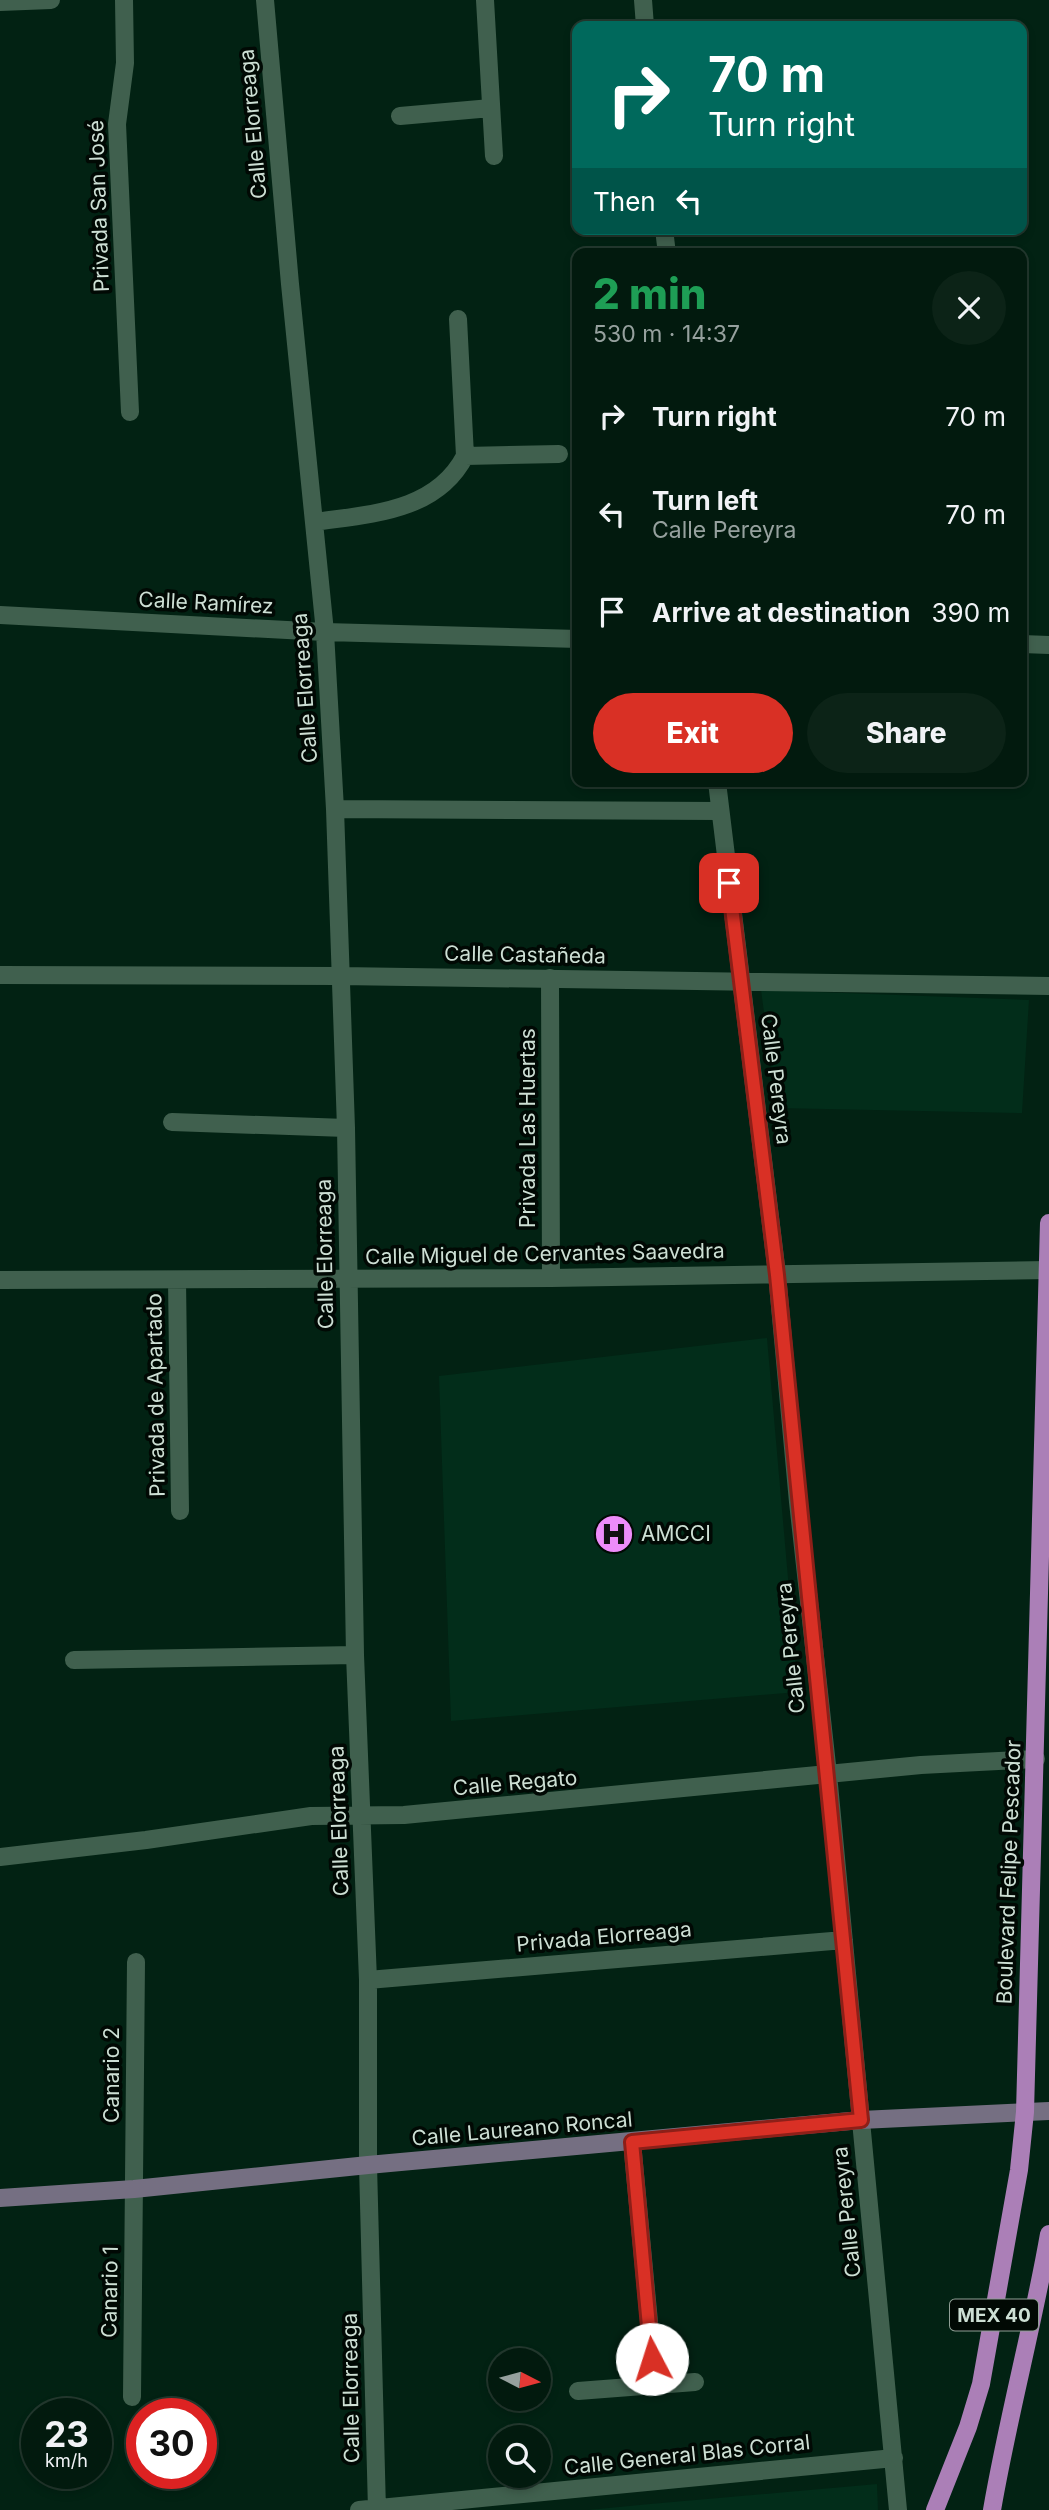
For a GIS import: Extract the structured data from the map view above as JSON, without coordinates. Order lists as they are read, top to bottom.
{
  "streets": {
    "main road": ["Boulevard Felipe Pescador", "MEX 40"],
    "street": [
      "Calle Elorreaga",
      "Privada San José",
      "Calle Ramírez",
      "Calle Castañeda",
      "Calle Pereyra",
      "Privada Las Huertas",
      "Calle Miguel de Cervantes Saavedra",
      "Privada de Apartado",
      "Calle Regato",
      "Privada Elorreaga",
      "Canario 2",
      "Calle Laureano Roncal",
      "Canario 1",
      "Calle General Blas Corral"
    ]
  },
  "crossings": [
    ["Calle Elorreaga", "Calle Ramírez"],
    ["Calle Elorreaga", "Calle Castañeda"],
    ["Calle Elorreaga", "Calle Miguel de Cervantes Saavedra"],
    ["Calle Elorreaga", "Calle Regato"],
    ["Calle Elorreaga", "Privada Elorreaga"],
    ["Calle Elorreaga", "Calle Laureano Roncal"],
    ["Calle Elorreaga", "Calle General Blas Corral"],
    ["Calle Castañeda", "Calle Pereyra"],
    ["Calle Castañeda", "Privada Las Huertas"],
    ["Calle Pereyra", "Calle Miguel de Cervantes Saavedra"],
    ["Calle Pereyra", "Calle Regato"],
    ["Calle Pereyra", "Privada Elorreaga"],
    ["Calle Pereyra", "Calle Laureano Roncal"],
    ["Calle Pereyra", "Calle General Blas Corral"],
    ["Privada Las Huertas", "Calle Miguel de Cervantes Saavedra"],
    ["Calle Miguel de Cervantes Saavedra", "Privada de Apartado"],
    ["Calle Miguel de Cervantes Saavedra", "Boulevard Felipe Pescador"],
    ["Calle Regato", "Boulevard Felipe Pescador"],
    ["Boulevard Felipe Pescador", "Calle Laureano Roncal"],
    ["Canario 2", "Calle Laureano Roncal"],
    ["Canario 2", "Canario 1"],
    ["Calle Laureano Roncal", "Canario 1"]
  ],
  "places": {
    "hospital": ["AMCCI"]
  },
  "north": "right",
  "page": {
    "turn": ["70 m", "Turn right"],
    "then": "Then",
    "heading": ["2 min", "530 m · 14:37"],
    "list": [
      {
        "name": "Turn right",
        "value": "70 m"
      },
      {
        "name": "Turn left",
        "note": "Calle Pereyra",
        "value": "70 m"
      },
      {
        "name": "Arrive at destination",
        "value": "390 m"
      }
    ],
    "buttons": ["Exit", "Share"],
    "speed": "23 km/h",
    "limit": "30"
  }
}
